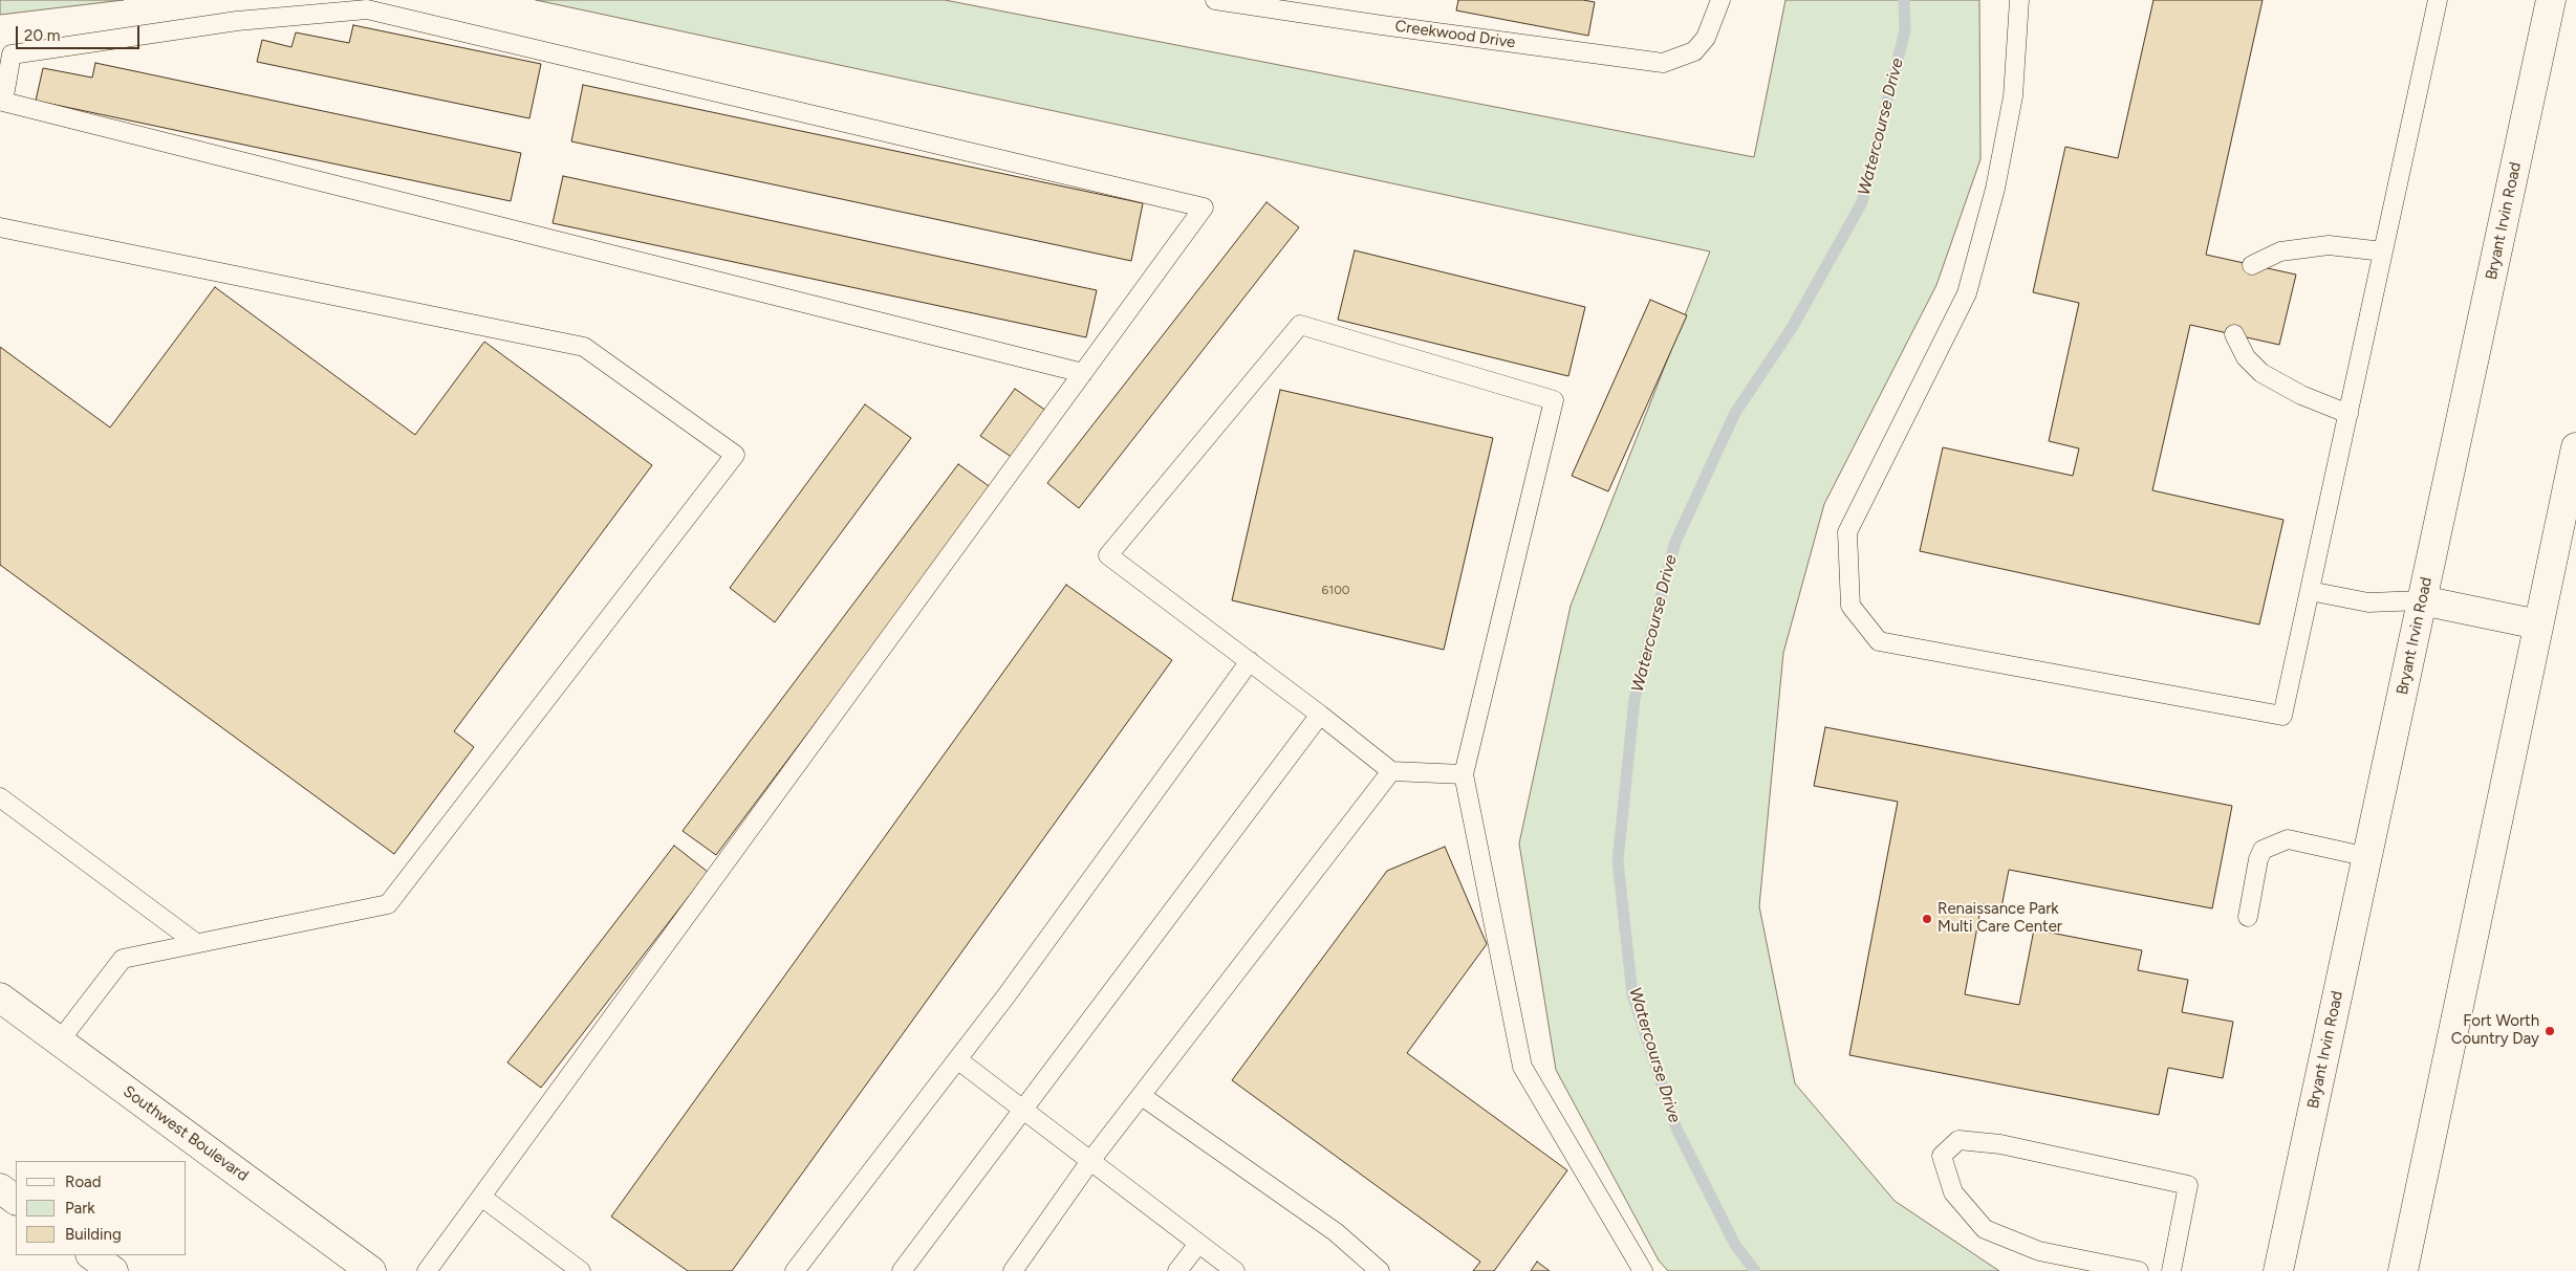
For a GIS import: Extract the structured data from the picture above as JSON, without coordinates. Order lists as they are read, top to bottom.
{
  "streets": {
    "main road": ["Bryant Irvin Road", "Southwest Boulevard"],
    "lane": ["Creekwood Drive"]
  },
  "water": ["Watercourse Drive"],
  "places": ["Renaissance Park Multi Care Center", "Fort Worth Country Day"],
  "house_numbers": ["6100"],
  "legend": ["Road", "Park", "Building"],
  "scale_bar": "20 m"
}
